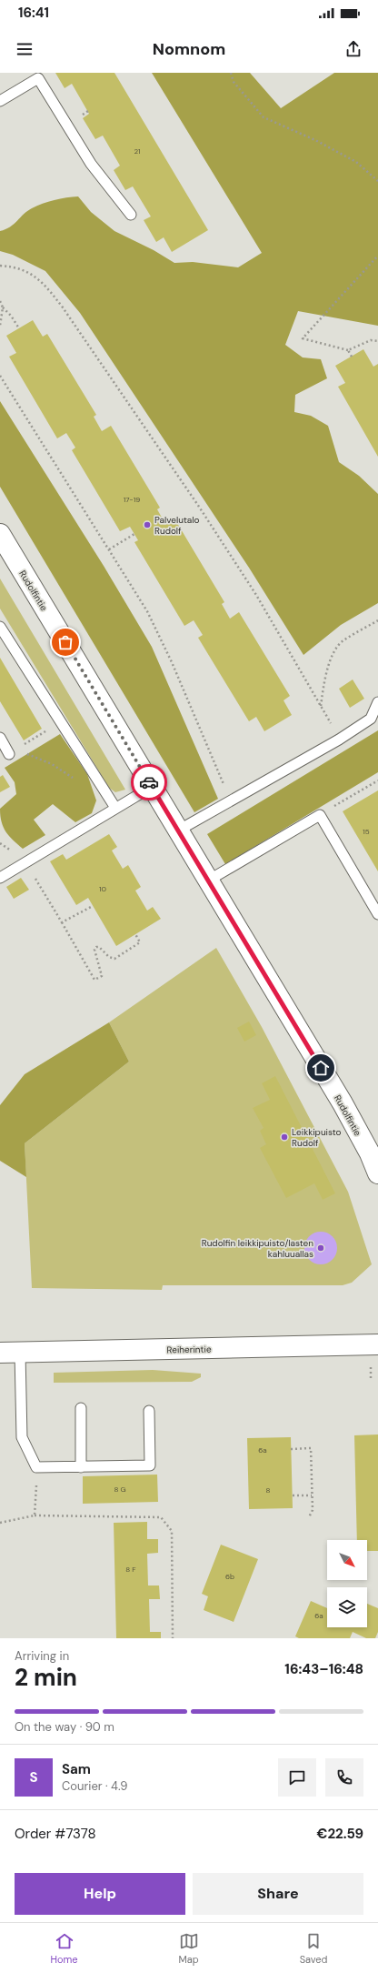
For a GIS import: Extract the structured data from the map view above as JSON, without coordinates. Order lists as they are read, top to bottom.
{
  "streets": {
    "street": ["Rudolfintie", "Reiherintie"]
  },
  "places": ["Palvelutalo Rudolf", "Leikkipuisto Rudolf", "Rudolfin leikkipuisto/lasten kahluuallas"],
  "house_numbers": [
    "21",
    "17-19",
    "15",
    "10",
    "6a",
    "8 G",
    "8",
    "8 F",
    "6b",
    "6a"
  ],
  "north": "bottom right",
  "page": {
    "status": "16:41",
    "header": "Nomnom",
    "heading": ["2 min", "Arriving in", "16:43–16:48"],
    "panel": [
      "Sam",
      "Courier · 4.9",
      "Order #7378",
      "€22.59"
    ],
    "bar": "On the way · 90 m",
    "round": "S",
    "buttons": ["Help", "Share"],
    "tabs": ["Home", "Map", "Saved"]
  }
}
